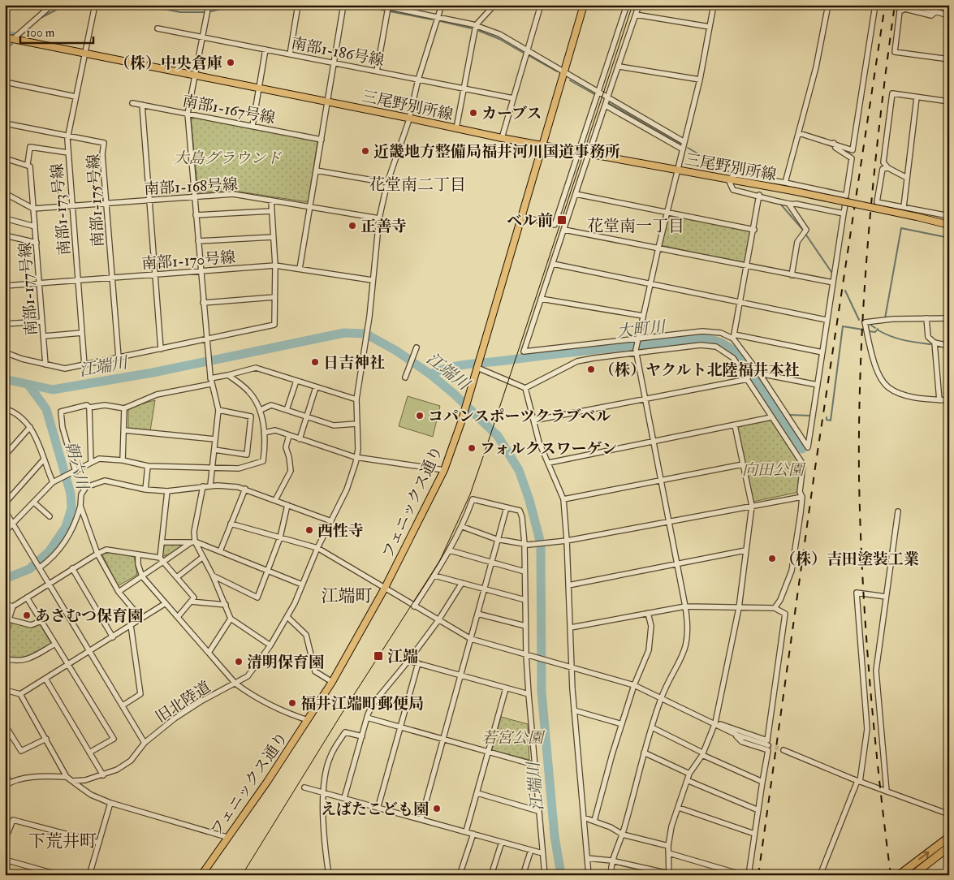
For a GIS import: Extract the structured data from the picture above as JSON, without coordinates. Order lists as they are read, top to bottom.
{
  "streets": {
    "main road": ["三尾野別所線", "フェニックス通り"],
    "street": [
      "南部1-186号線",
      "南部1-167号線",
      "南部1-168号線",
      "南部1-175号線",
      "南部1-173号線",
      "南部1-170号線",
      "南部1-177号線",
      "旧北陸道"
    ]
  },
  "crossings": [
    ["南部1-186号線", "旧北陸道"],
    ["三尾野別所線", "南部1-173号線"],
    ["三尾野別所線", "フェニックス通り"],
    ["三尾野別所線", "旧北陸道"],
    ["南部1-168号線", "南部1-175号線"],
    ["南部1-168号線", "南部1-173号線"],
    ["南部1-168号線", "南部1-177号線"],
    ["南部1-168号線", "旧北陸道"],
    ["南部1-175号線", "南部1-173号線"],
    ["南部1-175号線", "南部1-170号線"],
    ["南部1-173号線", "南部1-170号線"],
    ["南部1-170号線", "南部1-177号線"],
    ["南部1-170号線", "旧北陸道"]
  ],
  "districts": [
    "花堂南二丁目",
    "花堂南一丁目",
    "江端町",
    "下荒井町"
  ],
  "water": ["大町川", "江端川", "朝六川"],
  "parks": ["大島グラウンド", "向田公園", "若宮公園"],
  "places": {
    "other": [
      "（株）中央倉庫",
      "カーブス",
      "近畿地方整備局福井河川国道事務所",
      "正善寺",
      "日吉神社",
      "（株）ヤクルト北陸福井本社",
      "コパンスポーツクラブベル",
      "フォルクスワーゲン",
      "西性寺",
      "（株）吉田塗装工業",
      "あさむつ保育園",
      "清明保育園",
      "福井江端町郵便局",
      "えばたこども園"
    ],
    "transit": ["ベル前", "江端"]
  },
  "scale_bar": "100 m"
}
